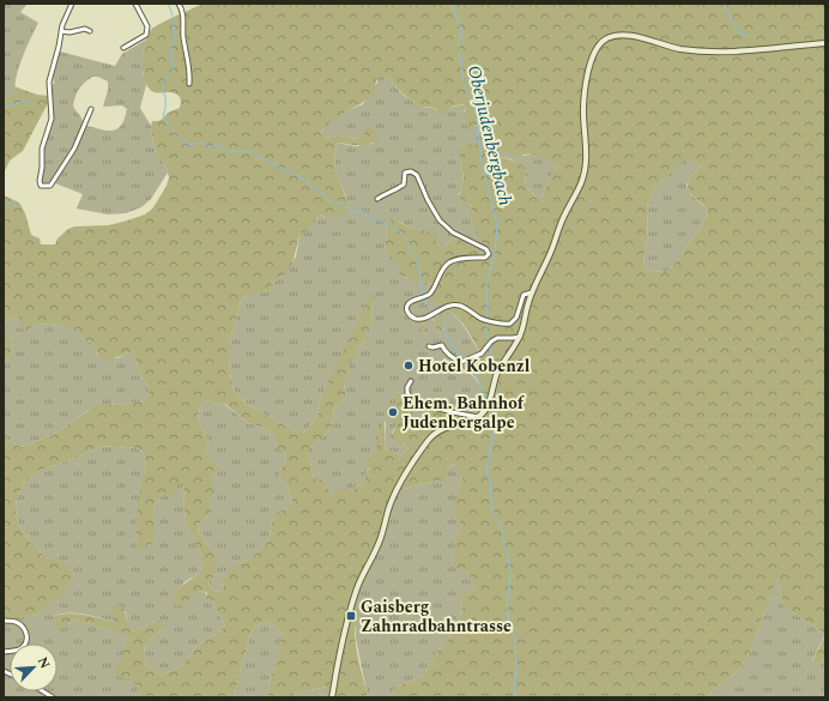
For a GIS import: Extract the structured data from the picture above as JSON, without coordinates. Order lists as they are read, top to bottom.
{
  "water": ["Oberjudenbergbach"],
  "places": {
    "other": ["Hotel Kobenzl", "Ehem. Bahnhof Judenbergalpe"],
    "transit": ["Gaisberg Zahnradbahntrasse"]
  },
  "north": "top right"
}
